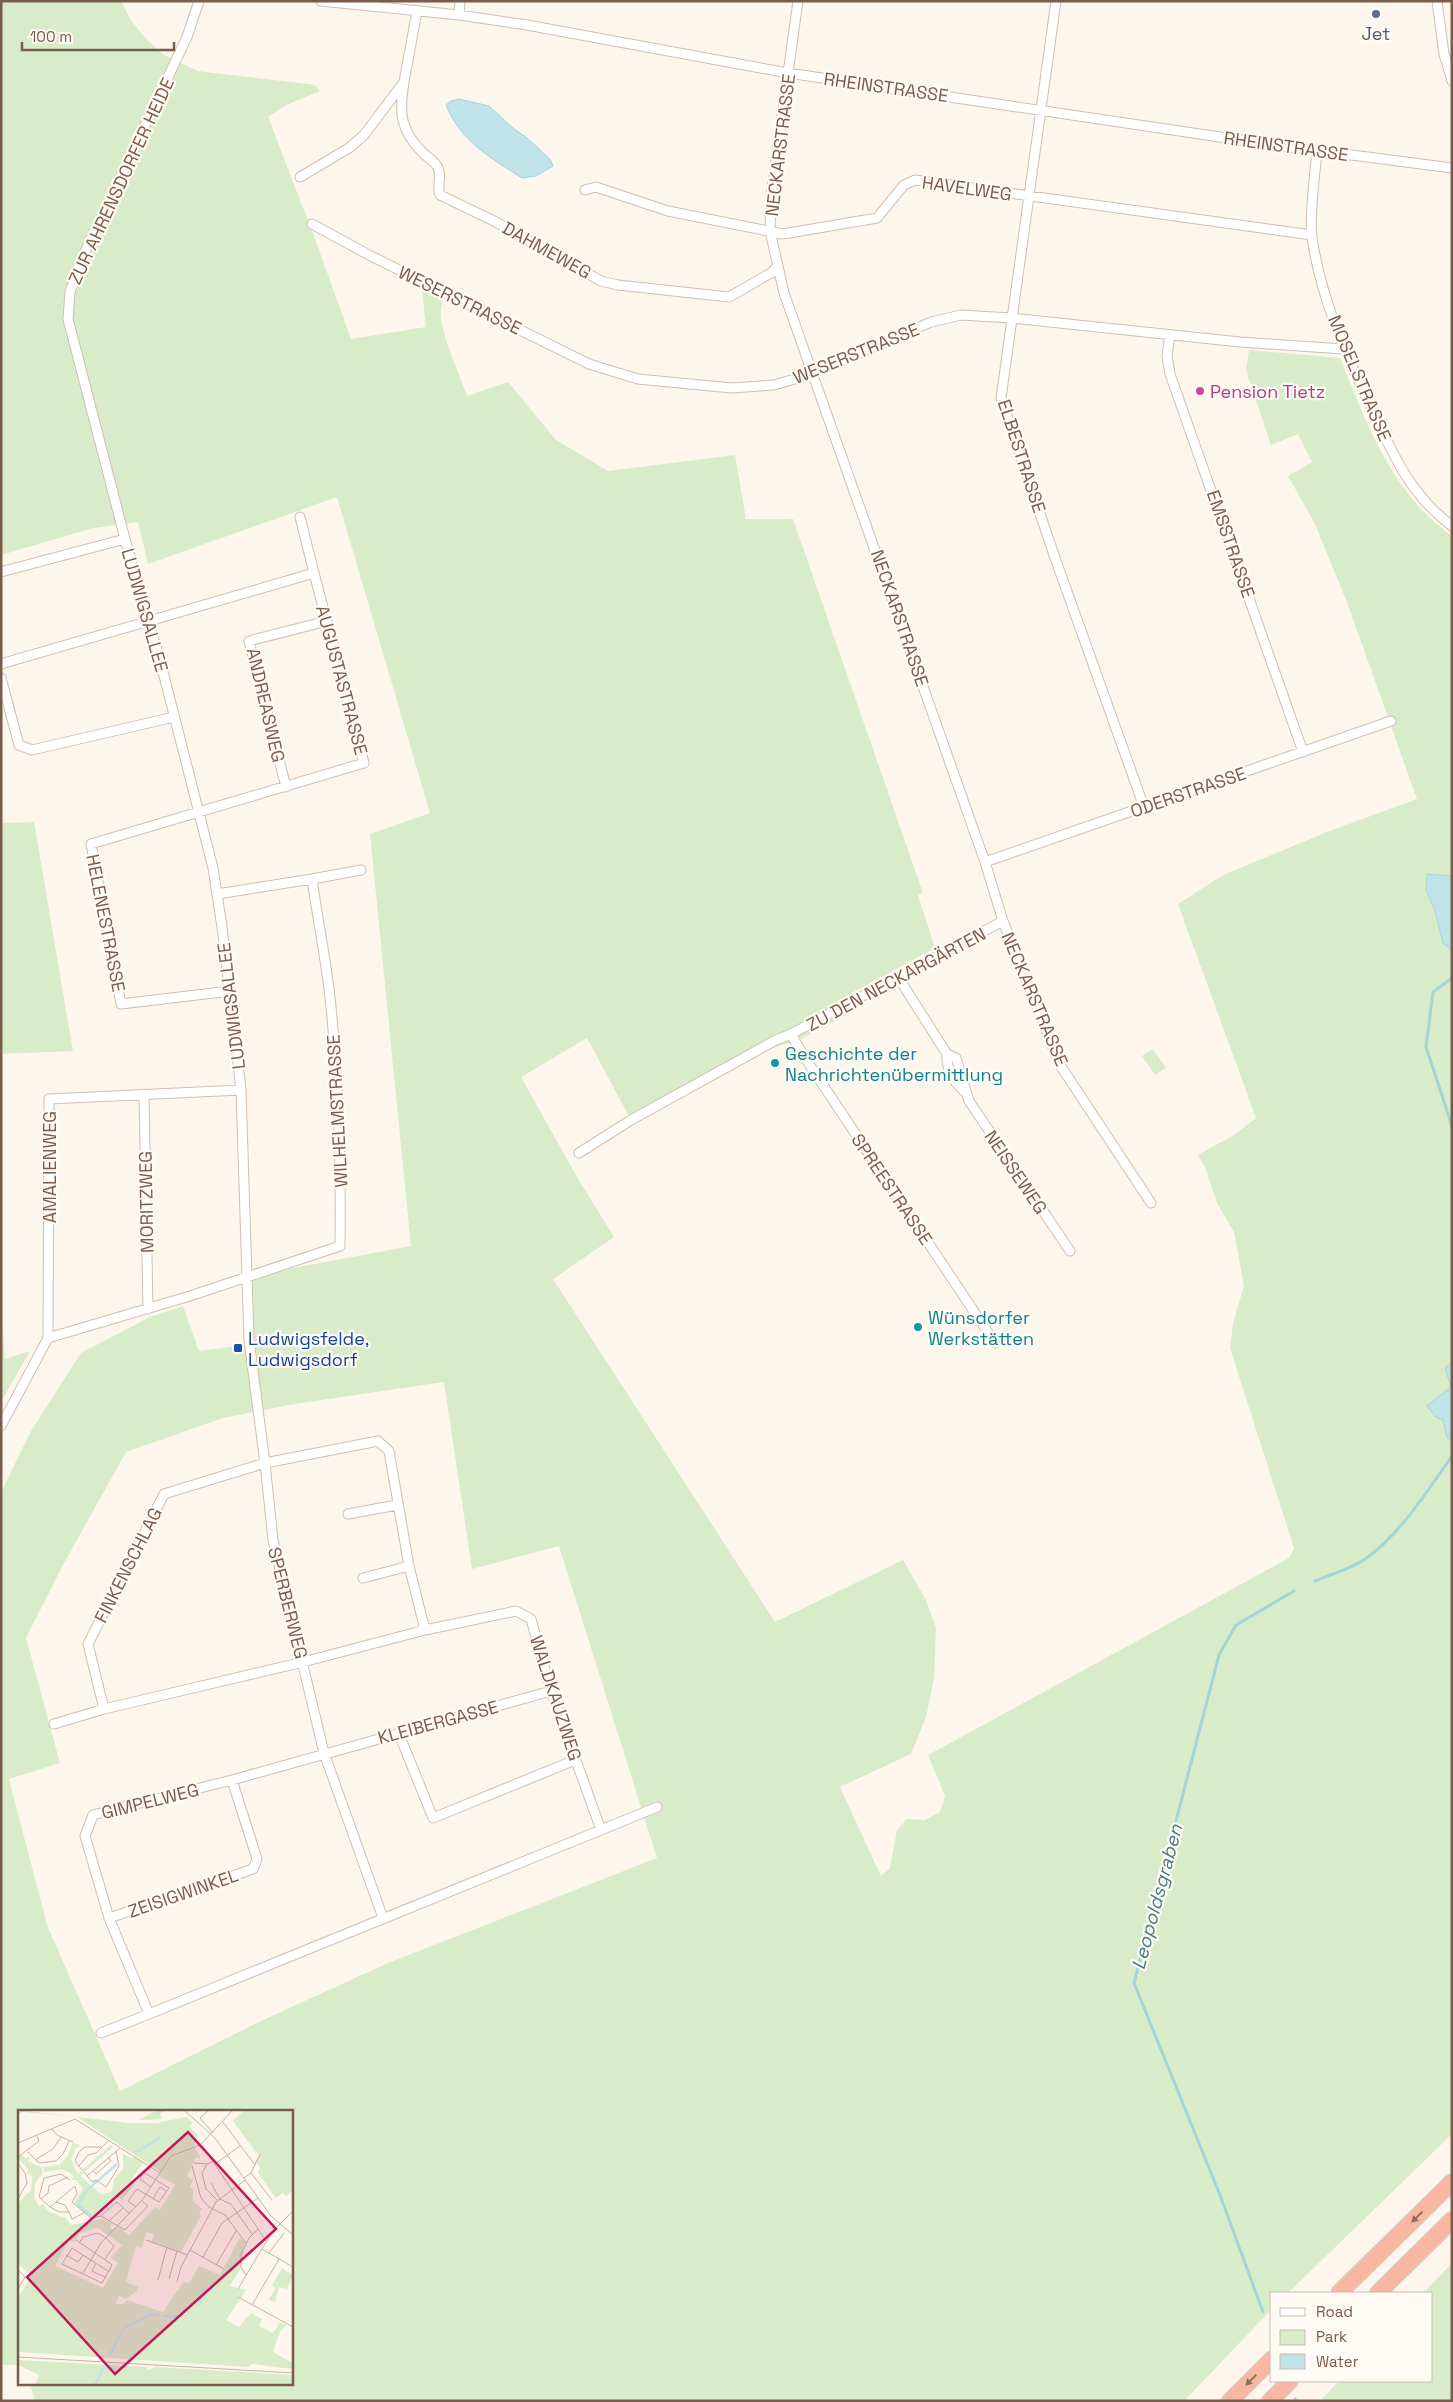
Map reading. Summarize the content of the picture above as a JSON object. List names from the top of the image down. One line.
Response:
{"streets":{"street":["RHEINSTRASSE","NECKARSTRASSE","ZUR AHRENSDORFER HEIDE","HAVELWEG","DAHMEWEG","WESERSTRASSE","MOSELSTRASSE","ELBESTRASSE","EMSSTRASSE","LUDWIGSALLEE","AUGUSTASTRASSE","ANDREASWEG","ODERSTRASSE","HELENESTRASSE","ZU DEN NECKARGÄRTEN","WILHELMSTRASSE","AMALIENWEG","NEISSEWEG","SPREESTRASSE","MORITZWEG","FINKENSCHLAG","SPERBERWEG","WALDKAUZWEG","KLEIBERGASSE","GIMPELWEG","ZEISIGWINKEL"]},"crossings":[["RHEINSTRASSE","NECKARSTRASSE"],["RHEINSTRASSE","MOSELSTRASSE"],["RHEINSTRASSE","ELBESTRASSE"],["NECKARSTRASSE","HAVELWEG"],["NECKARSTRASSE","DAHMEWEG"],["NECKARSTRASSE","WESERSTRASSE"],["NECKARSTRASSE","ODERSTRASSE"],["NECKARSTRASSE","ZU DEN NECKARGÄRTEN"],["ZUR AHRENSDORFER HEIDE","LUDWIGSALLEE"],["HAVELWEG","MOSELSTRASSE"],["HAVELWEG","ELBESTRASSE"],["WESERSTRASSE","MOSELSTRASSE"],["WESERSTRASSE","ELBESTRASSE"],["WESERSTRASSE","EMSSTRASSE"],["ELBESTRASSE","ODERSTRASSE"],["EMSSTRASSE","ODERSTRASSE"],["LUDWIGSALLEE","AUGUSTASTRASSE"],["LUDWIGSALLEE","HELENESTRASSE"],["LUDWIGSALLEE","WILHELMSTRASSE"],["LUDWIGSALLEE","AMALIENWEG"],["LUDWIGSALLEE","SPERBERWEG"],["AUGUSTASTRASSE","ANDREASWEG"],["AUGUSTASTRASSE","HELENESTRASSE"],["ZU DEN NECKARGÄRTEN","NEISSEWEG"],["ZU DEN NECKARGÄRTEN","SPREESTRASSE"],["WILHELMSTRASSE","SPERBERWEG"],["AMALIENWEG","MORITZWEG"],["FINKENSCHLAG","SPERBERWEG"],["SPERBERWEG","WALDKAUZWEG"],["SPERBERWEG","KLEIBERGASSE"],["SPERBERWEG","GIMPELWEG"],["WALDKAUZWEG","KLEIBERGASSE"],["KLEIBERGASSE","GIMPELWEG"],["GIMPELWEG","ZEISIGWINKEL"]],"water":["Leopoldsgraben"],"places":{"other":["Jet","Pension Tietz","Geschichte der Nachrichtenübermittlung","Wünsdorfer Werkstätten"],"transit":["Ludwigsfelde, Ludwigsdorf"]},"legend":["Road","Park","Water"],"scale_bar":"100 m"}
